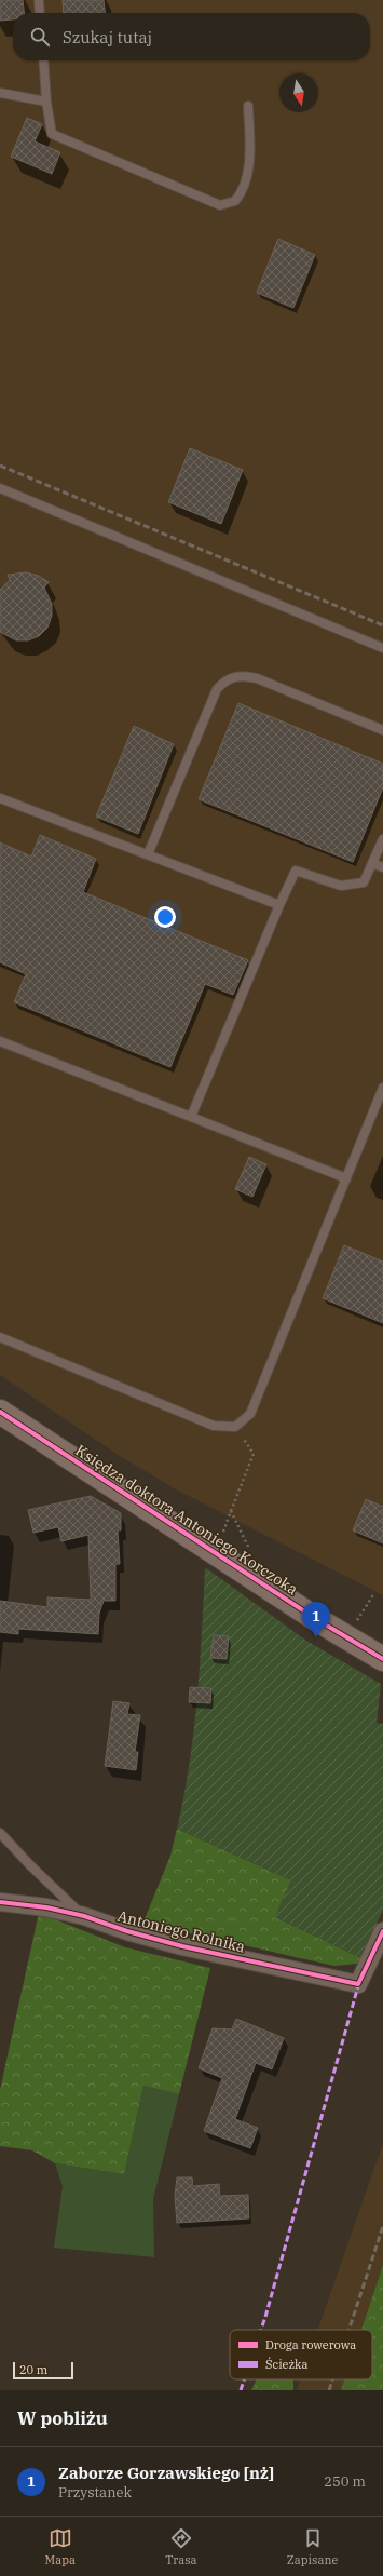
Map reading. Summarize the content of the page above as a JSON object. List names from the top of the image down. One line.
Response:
{"streets":{"street":["Księdza doktora Antoniego Korczoka","Antoniego Rolnika"]},"legend":["Droga rowerowa","Ścieżka"],"scale_bar":"20 m","north":"bottom","page":{"search":"Szukaj tutaj","pins":"1","scale":"20 m","heading":"W pobliżu","list":[{"mark":"1","name":"Zaborze Gorzawskiego [nż]","note":"Przystanek","value":"250 m"}],"nav":["Mapa","Trasa","Zapisane"]}}
